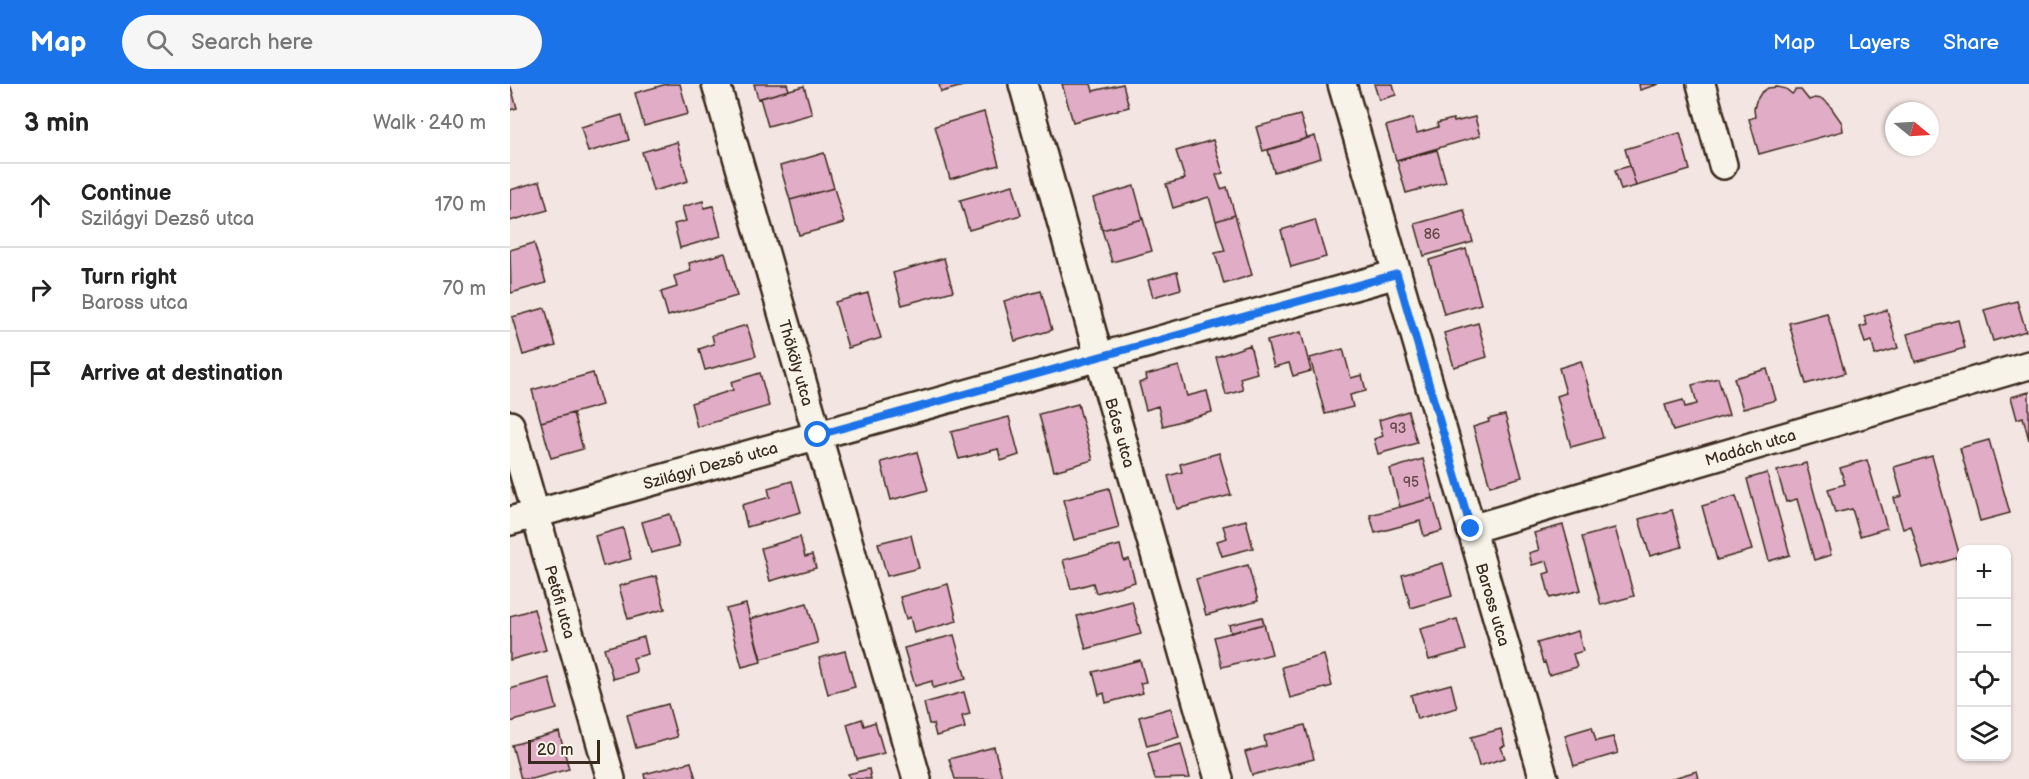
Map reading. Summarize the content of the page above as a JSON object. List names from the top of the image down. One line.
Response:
{"streets":{"street":["Thököly utca","Bács utca","Madách utca","Szilágyi Dezső utca","Petőfi utca","Baross utca"]},"crossings":[["Thököly utca","Szilágyi Dezső utca"],["Bács utca","Szilágyi Dezső utca"],["Madách utca","Baross utca"],["Szilágyi Dezső utca","Petőfi utca"],["Szilágyi Dezső utca","Baross utca"]],"house_numbers":["86","93","95"],"scale_bar":"20 m","north":"right","page":{"header":"Map","search":"Search here","nav":["Map","Layers","Share"],"heading":["3 min","Walk · 240 m"],"list":[["Continue","Szilágyi Dezső utca","170 m"],["Turn right","Baross utca","70 m"],"Arrive at destination"],"map_buttons":["+","−"],"scale":"20 m"}}
